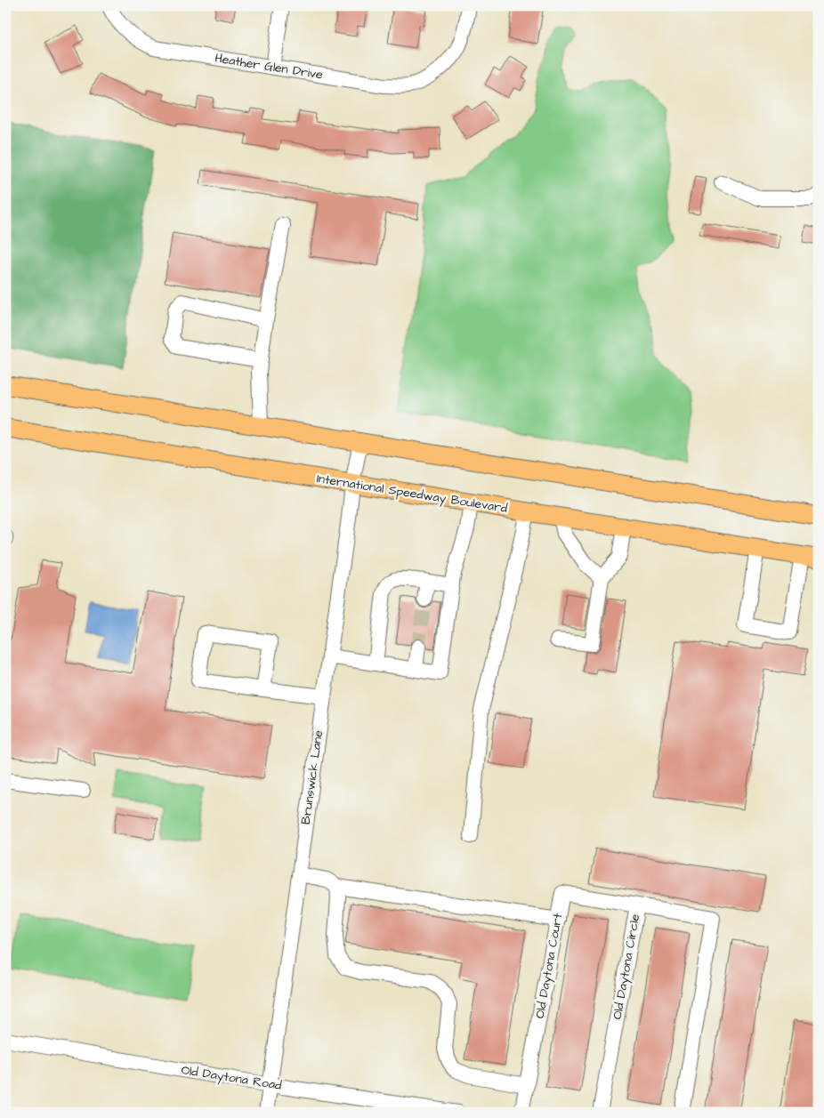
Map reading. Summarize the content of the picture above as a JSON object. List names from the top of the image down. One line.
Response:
{"streets":{"main road":["International Speedway Boulevard"],"street":["Heather Glen Drive","Brunswick Lane","Old Daytona Court","Old Daytona Circle","Old Daytona Road"]},"crossings":[["International Speedway Boulevard","Brunswick Lane"],["Brunswick Lane","Old Daytona Road"],["Old Daytona Court","Old Daytona Circle"]]}
